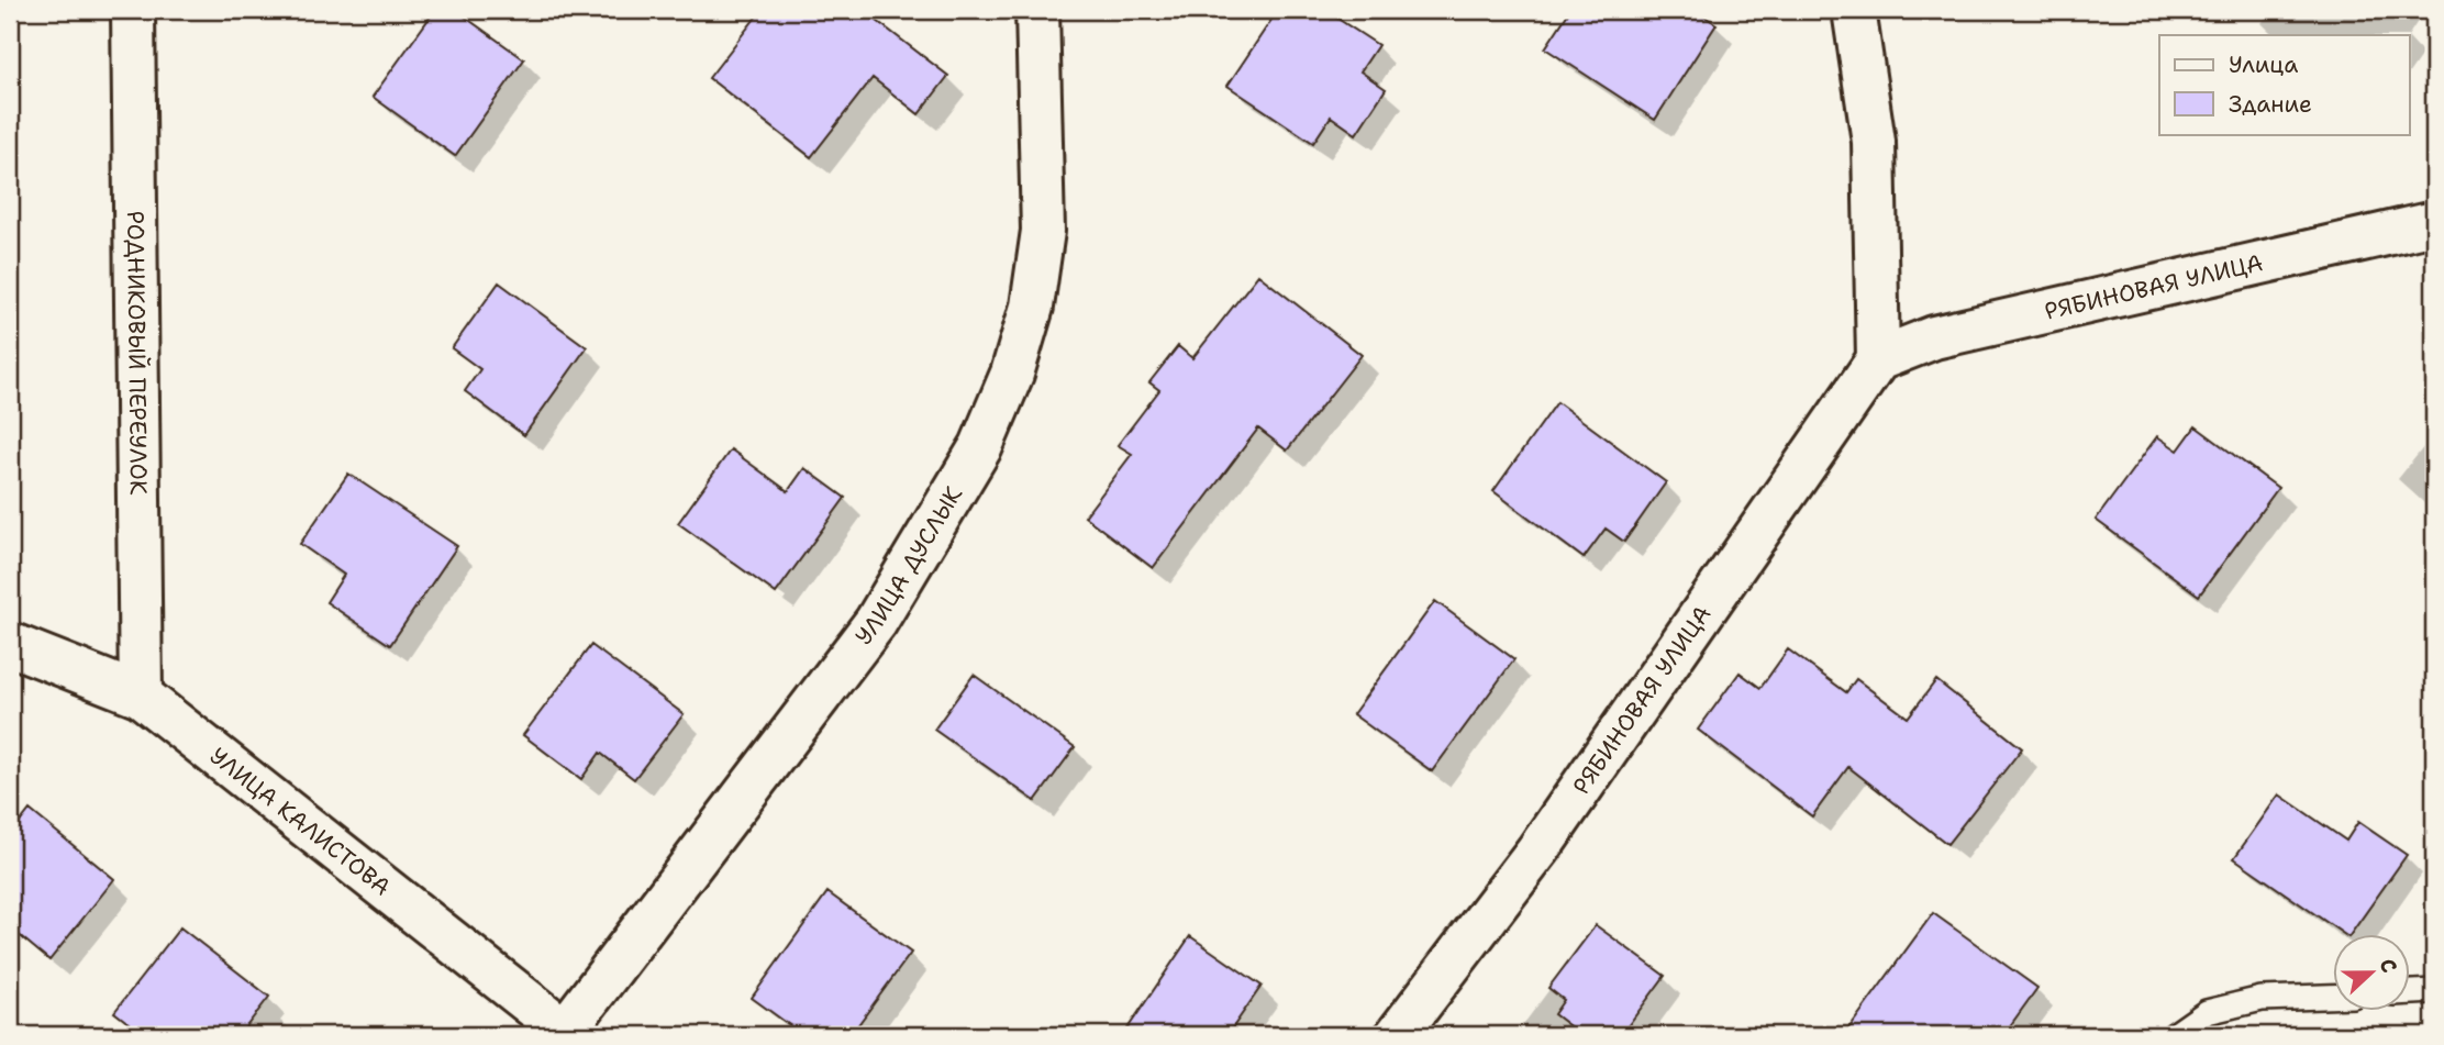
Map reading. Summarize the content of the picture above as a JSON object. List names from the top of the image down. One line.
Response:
{"streets":{"street":["РЯБИНОВАЯ УЛИЦА","РОДНИКОВЫЙ ПЕРЕУЛОК","УЛИЦА ДУСЛЫК","УЛИЦА КАЛИСТОВА"]},"crossings":[["РОДНИКОВЫЙ ПЕРЕУЛОК","УЛИЦА КАЛИСТОВА"],["УЛИЦА ДУСЛЫК","УЛИЦА КАЛИСТОВА"]],"legend":["Улица","Здание"],"north":"right"}
